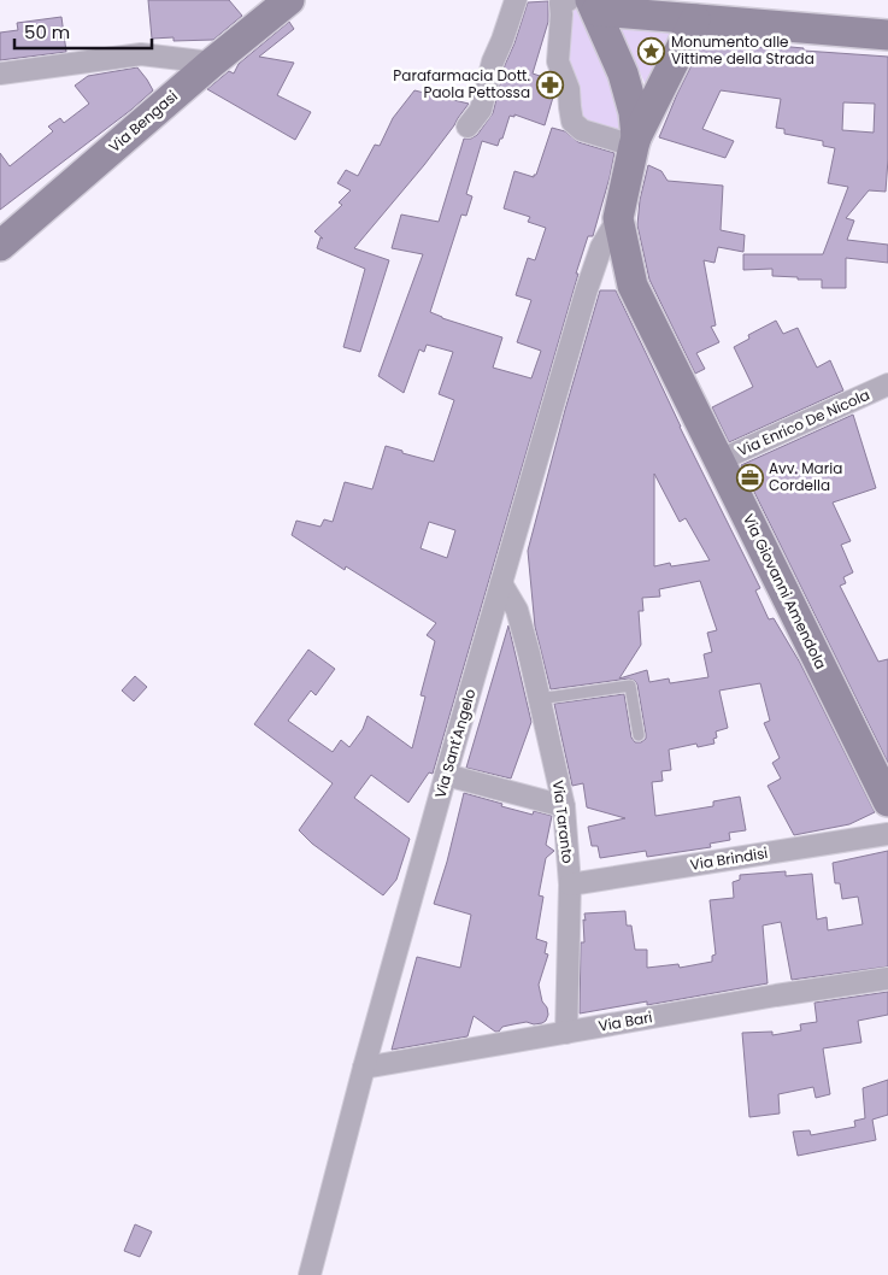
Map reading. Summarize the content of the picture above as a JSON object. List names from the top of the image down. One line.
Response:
{"streets":{"street":["Via Bengasi","Via Enrico De Nicola","Via Giovanni Amendola","Via Sant'Angelo","Via Taranto","Via Brindisi","Via Bari"]},"crossings":[["Via Enrico De Nicola","Via Giovanni Amendola"],["Via Giovanni Amendola","Via Sant'Angelo"],["Via Sant'Angelo","Via Taranto"],["Via Sant'Angelo","Via Bari"],["Via Taranto","Via Brindisi"],["Via Taranto","Via Bari"]],"places":{"place":["Monumento alle Vittime della Strada"],"pharmacy":["Parafarmacia Dott. Paola Pettossa"],"office":["Avv. Maria Cordella"]},"scale_bar":"50 m"}
